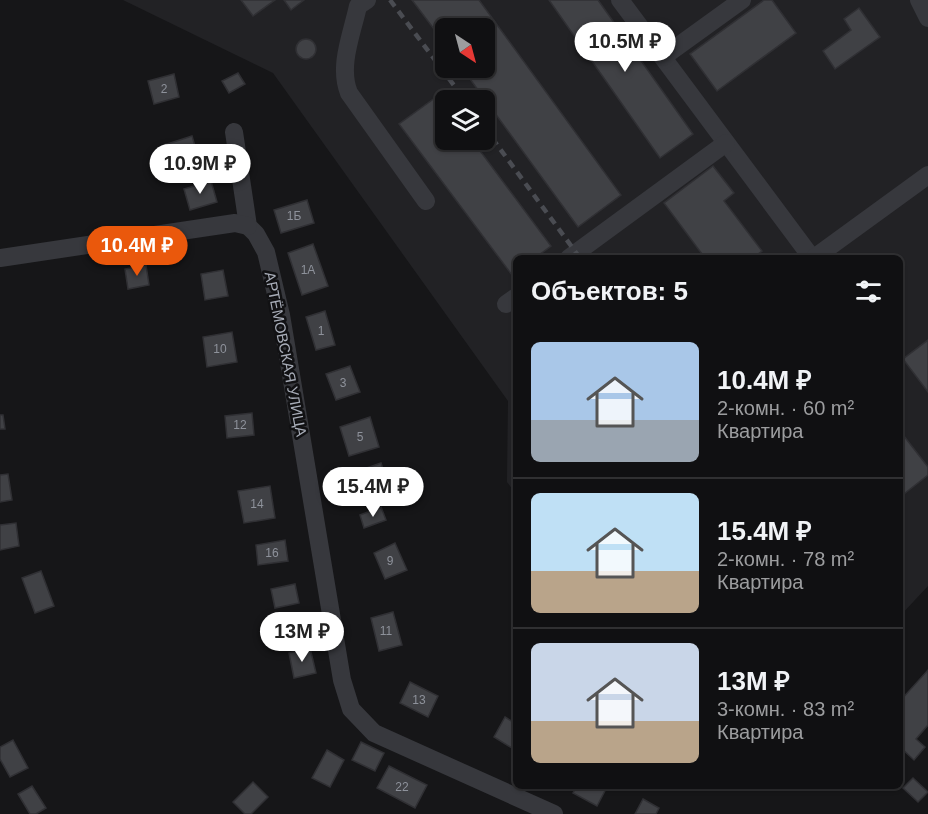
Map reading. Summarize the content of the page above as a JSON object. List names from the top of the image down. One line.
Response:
{"streets":{"street":["АРТЁМОВСКАЯ УЛИЦА"]},"house_numbers":["2","1Б","1А","1","10","3","12","5","14","16","9","11","13","22"],"north":"bottom right","page":{"price":["10.5M ₽","10.9M ₽","10.4M ₽","15.4M ₽","13M ₽"],"heading":"Объектов: 5","list":[{"name":"10.4M ₽","note":"2-комн. · 60 m² · Квартира"},{"name":"15.4M ₽","note":"2-комн. · 78 m² · Квартира"},{"name":"13M ₽","note":"3-комн. · 83 m² · Квартира"}]}}
